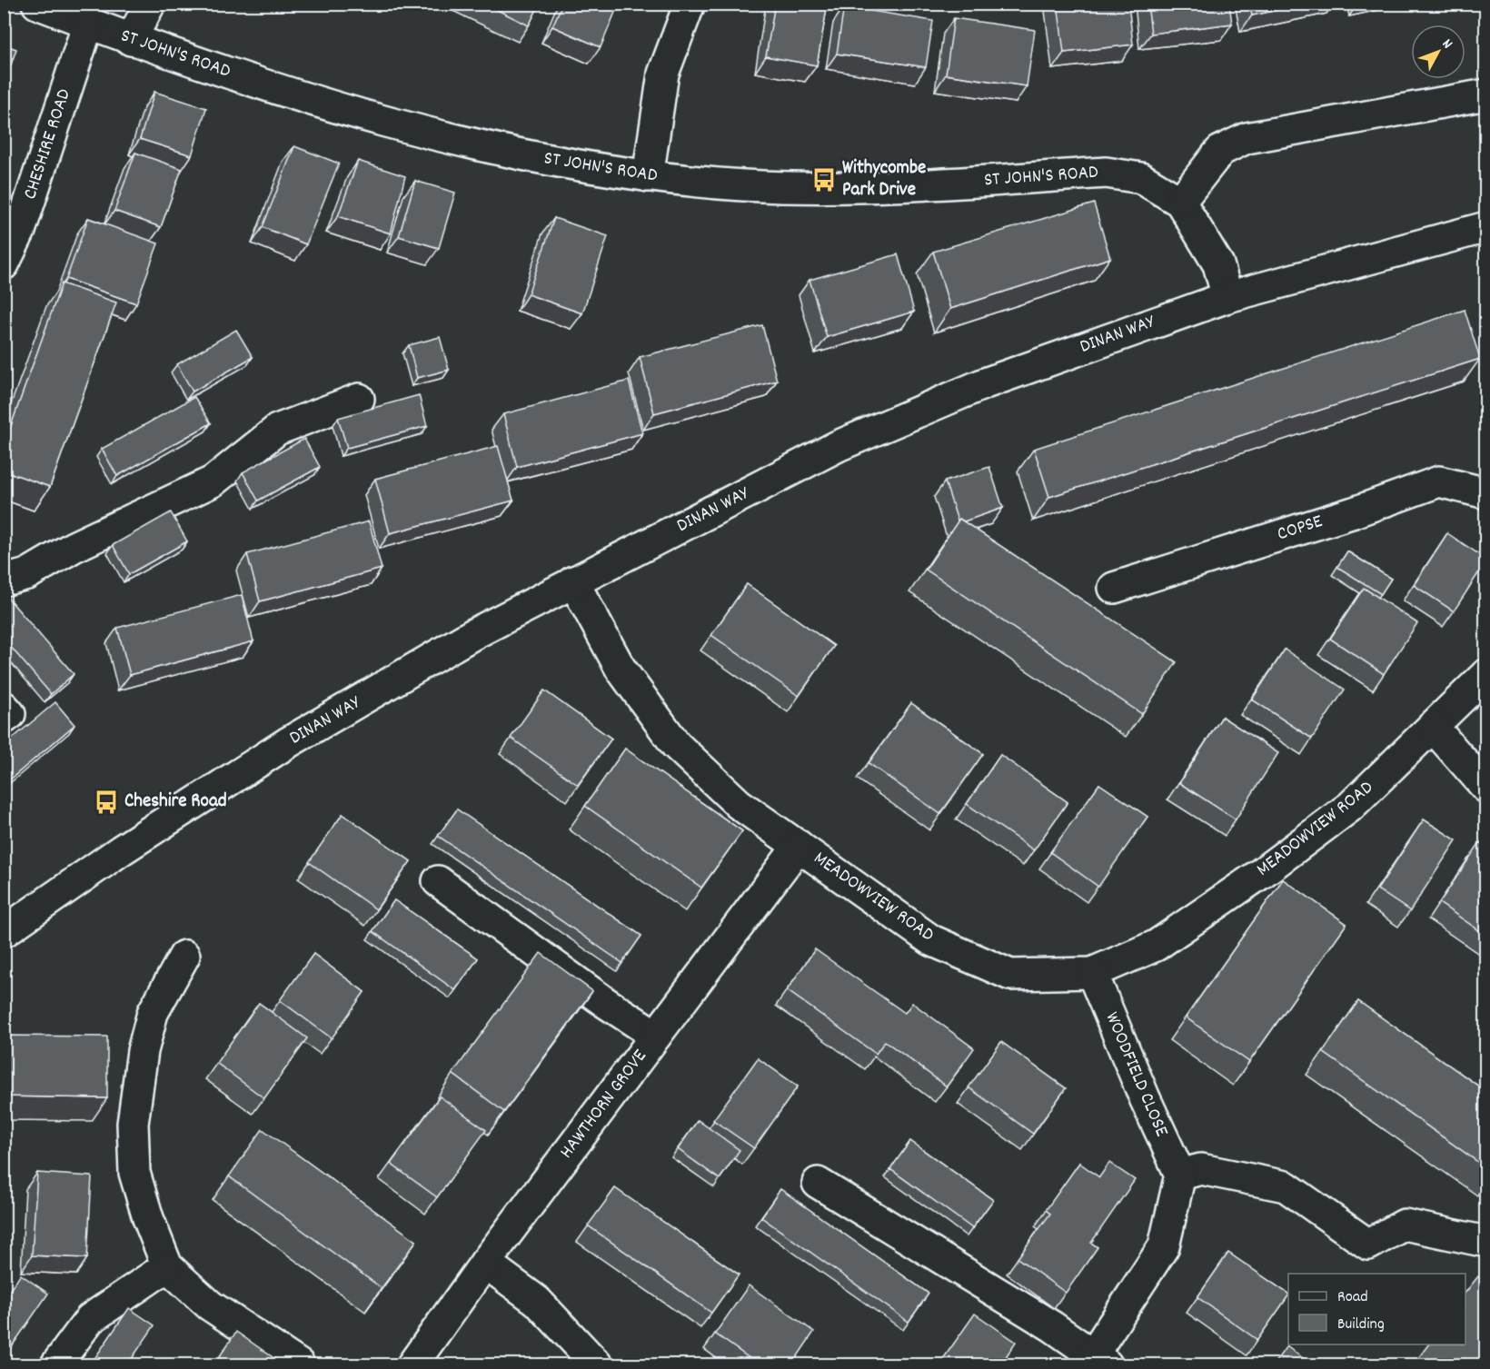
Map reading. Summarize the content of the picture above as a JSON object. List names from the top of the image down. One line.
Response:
{"streets":{"street":["ST JOHN'S ROAD","CHESHIRE ROAD","DINAN WAY","COPSE","MEADOWVIEW ROAD","WOODFIELD CLOSE","HAWTHORN GROVE"]},"crossings":[["ST JOHN'S ROAD","CHESHIRE ROAD"],["ST JOHN'S ROAD","DINAN WAY"],["DINAN WAY","MEADOWVIEW ROAD"],["MEADOWVIEW ROAD","WOODFIELD CLOSE"],["MEADOWVIEW ROAD","HAWTHORN GROVE"]],"places":{"bus stop":["Withycombe Park Drive","Cheshire Road"]},"legend":["Road","Building"],"north":"top right"}
